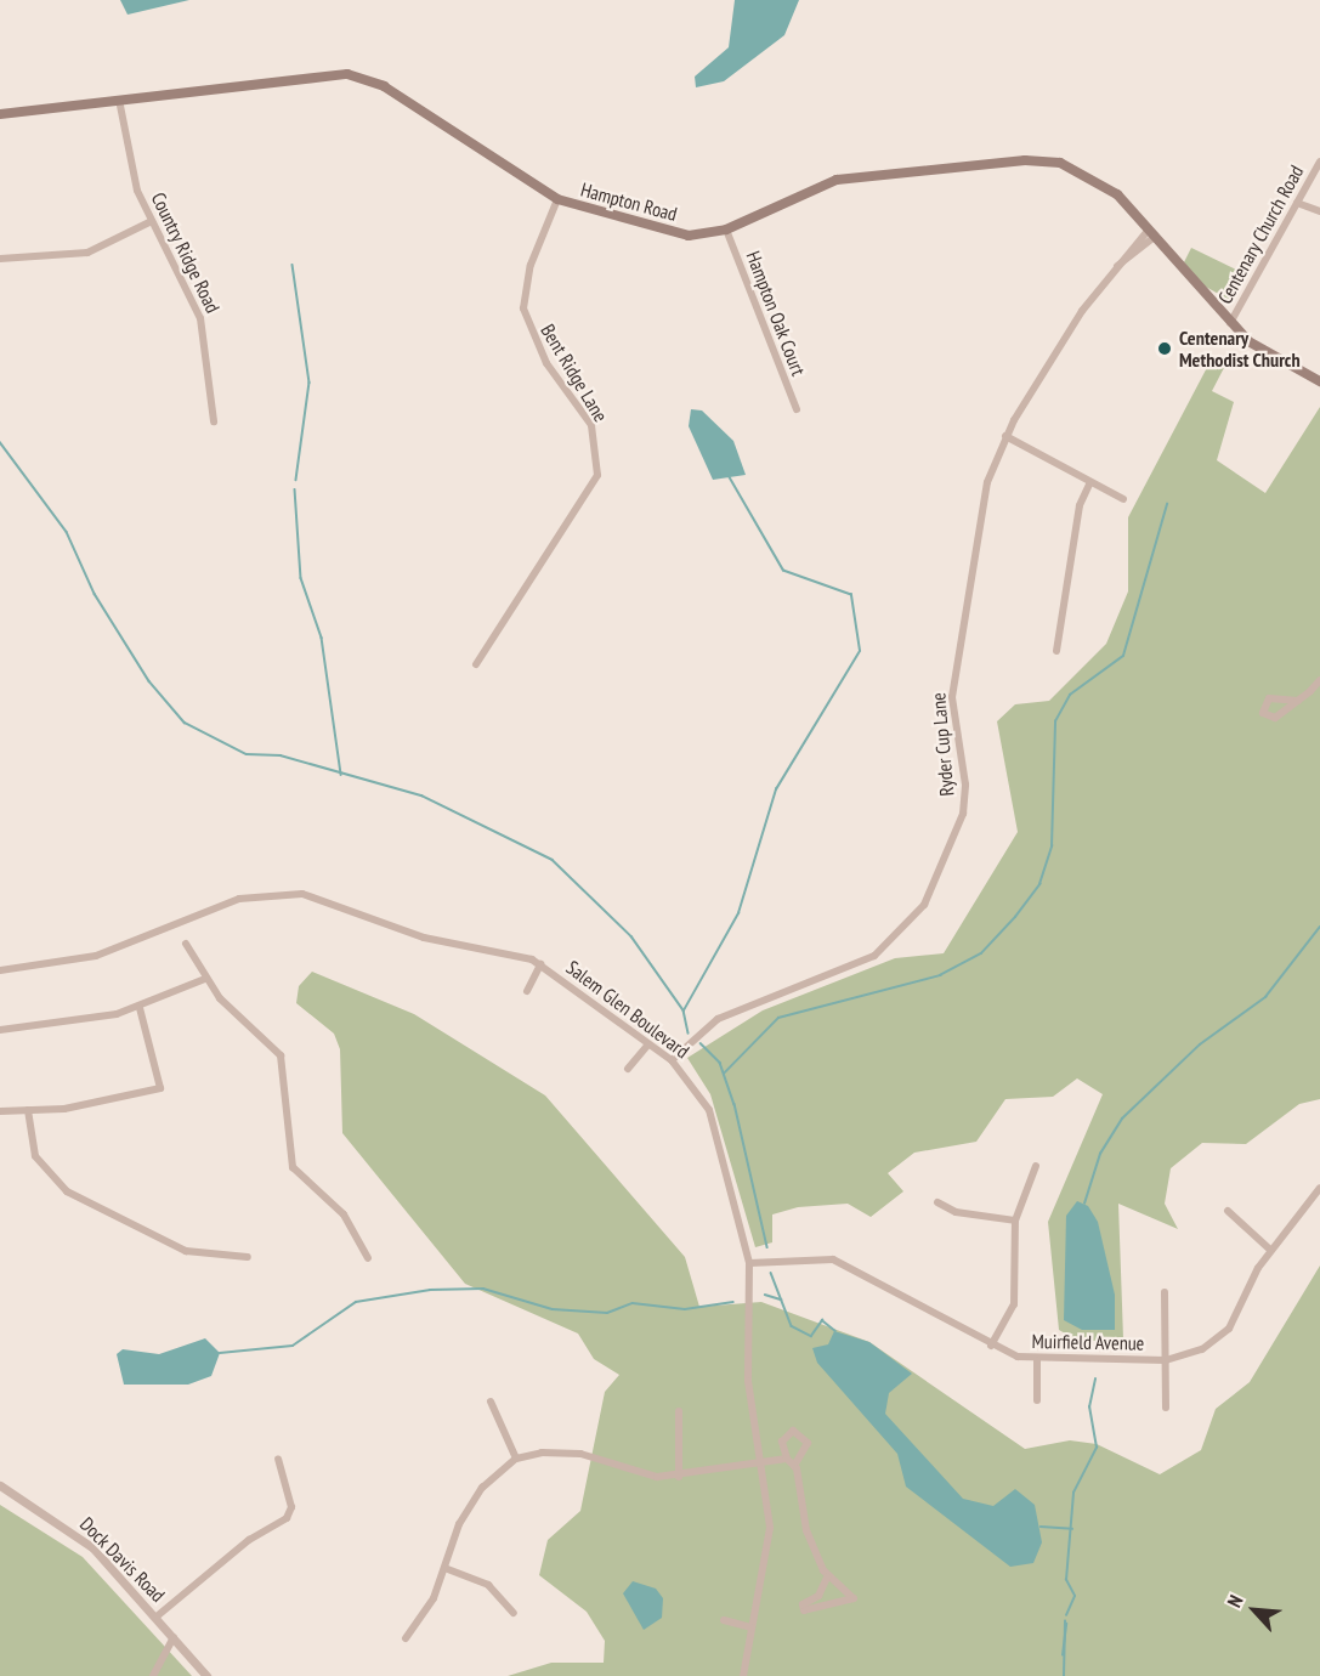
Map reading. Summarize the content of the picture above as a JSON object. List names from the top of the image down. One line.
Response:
{"streets":{"main road":["Hampton Road"],"street":["Centenary Church Road","Country Ridge Road","Hampton Oak Court","Bent Ridge Lane","Ryder Cup Lane","Salem Glen Boulevard","Muirfield Avenue","Dock Davis Road"]},"crossings":[["Hampton Road","Centenary Church Road"],["Hampton Road","Country Ridge Road"],["Hampton Road","Hampton Oak Court"],["Hampton Road","Bent Ridge Lane"],["Hampton Road","Ryder Cup Lane"],["Ryder Cup Lane","Salem Glen Boulevard"],["Salem Glen Boulevard","Muirfield Avenue"]],"places":["Centenary Methodist Church"],"north":"top left"}
